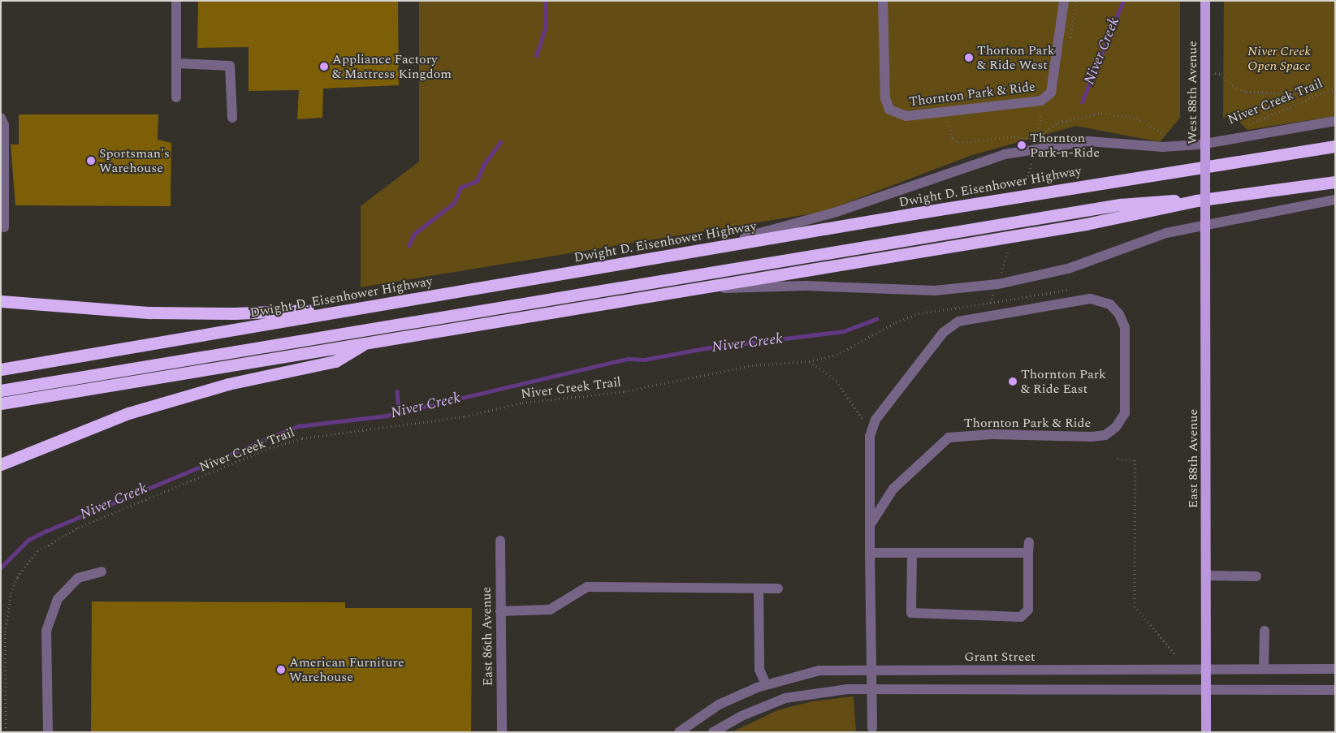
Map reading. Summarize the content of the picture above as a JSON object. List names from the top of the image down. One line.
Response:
{"streets":{"highway":["Dwight D. Eisenhower Highway"],"main road":["West 88th Avenue","East 88th Avenue"],"street":["Thornton Park & Ride","East 86th Avenue","Grant Street"],"path":["Niver Creek Trail"]},"crossings":[["West 88th Avenue","East 88th Avenue"],["East 88th Avenue","Grant Street"]],"water":["Niver Creek"],"parks":["Niver Creek Open Space"],"places":["Thorton Park & Ride West","Appliance Factory & Mattress Kingdom","Thornton Park-n-Ride","Sportsman's Warehouse","Thornton Park & Ride East","American Furniture Warehouse"]}
